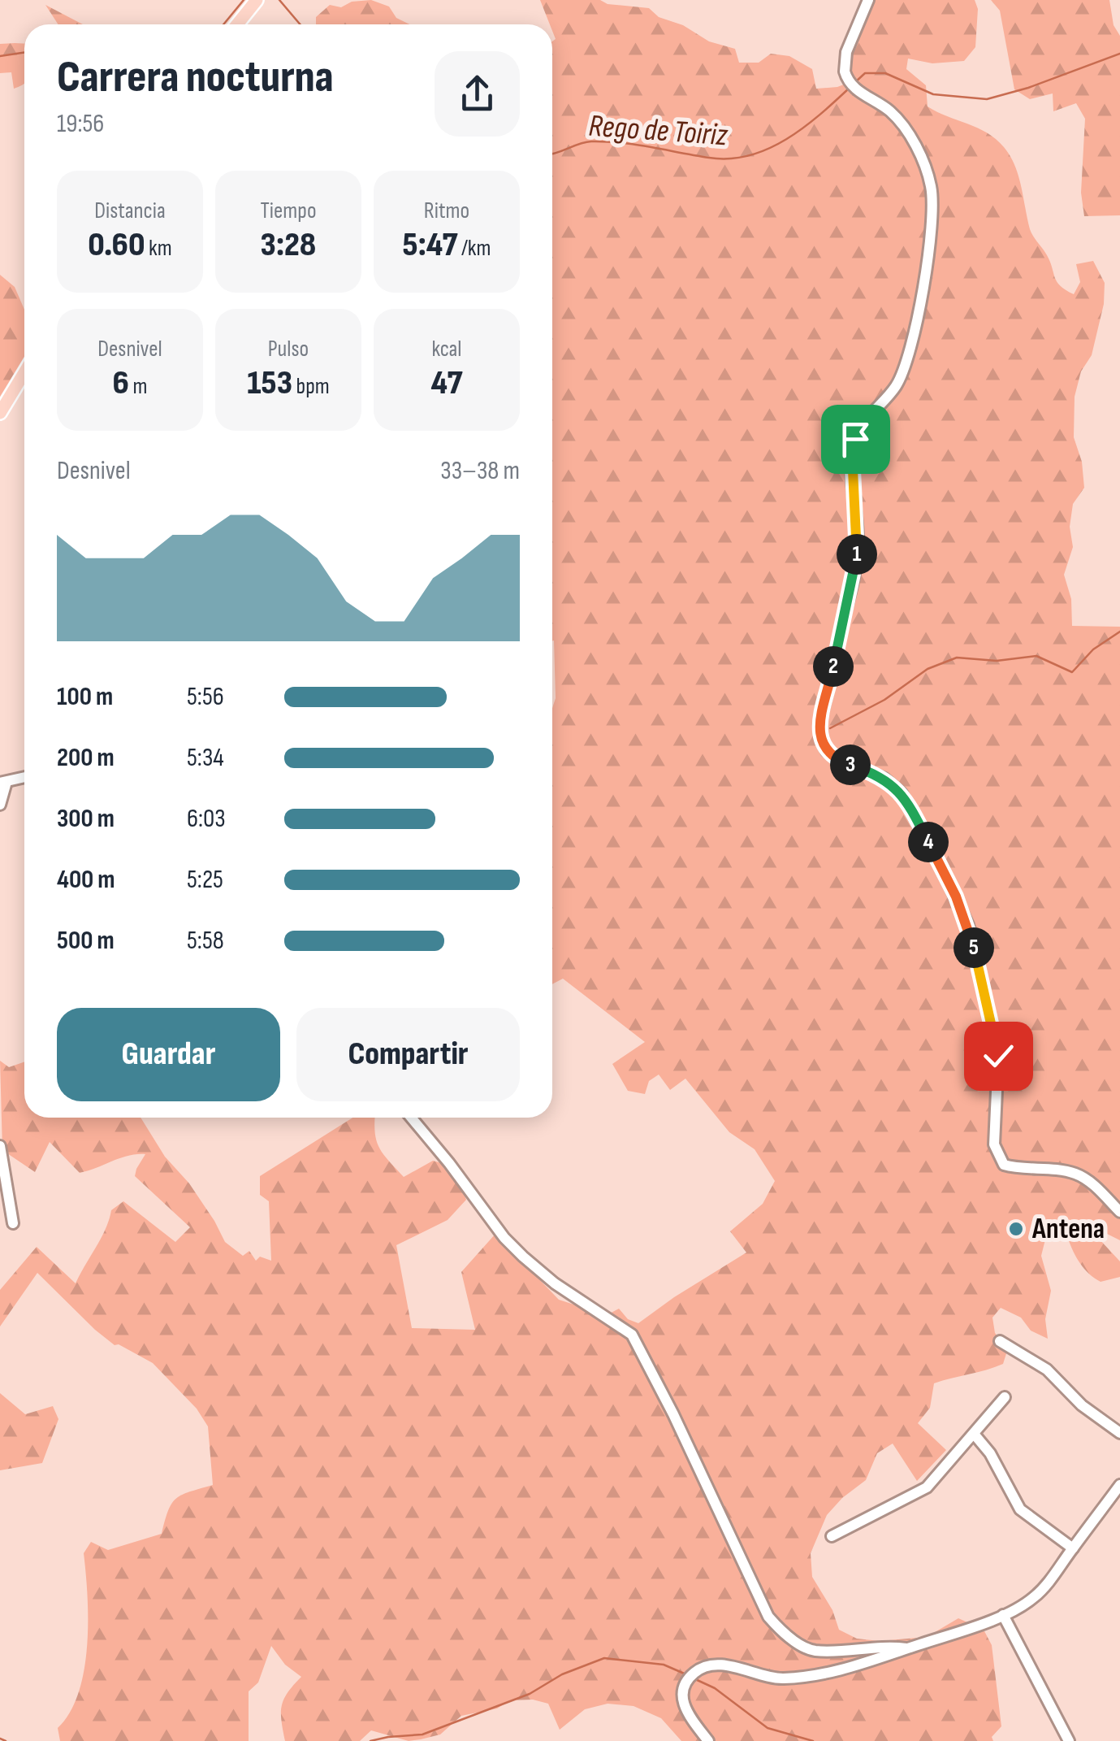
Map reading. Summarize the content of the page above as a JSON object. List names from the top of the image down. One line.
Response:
{"water":["Rego de Toiriz"],"places":["Antena"],"page":{"heading":["Carrera nocturna","19:56"],"stats":[["Distancia","0.60 km"],["Tiempo","3:28"],["Ritmo","5:47 /km"],["Desnivel","6 m"],["Pulso","153 bpm"],["kcal","47"]],"chart":["Desnivel","33–38 m"],"pins":["1","2","3","4","5"],"list":[{"name":"100 m","note":"5:56"},{"name":"200 m","note":"5:34"},{"name":"300 m","note":"6:03"},{"name":"400 m","note":"5:25"},{"name":"500 m","note":"5:58"}],"buttons":["Guardar","Compartir"]}}
